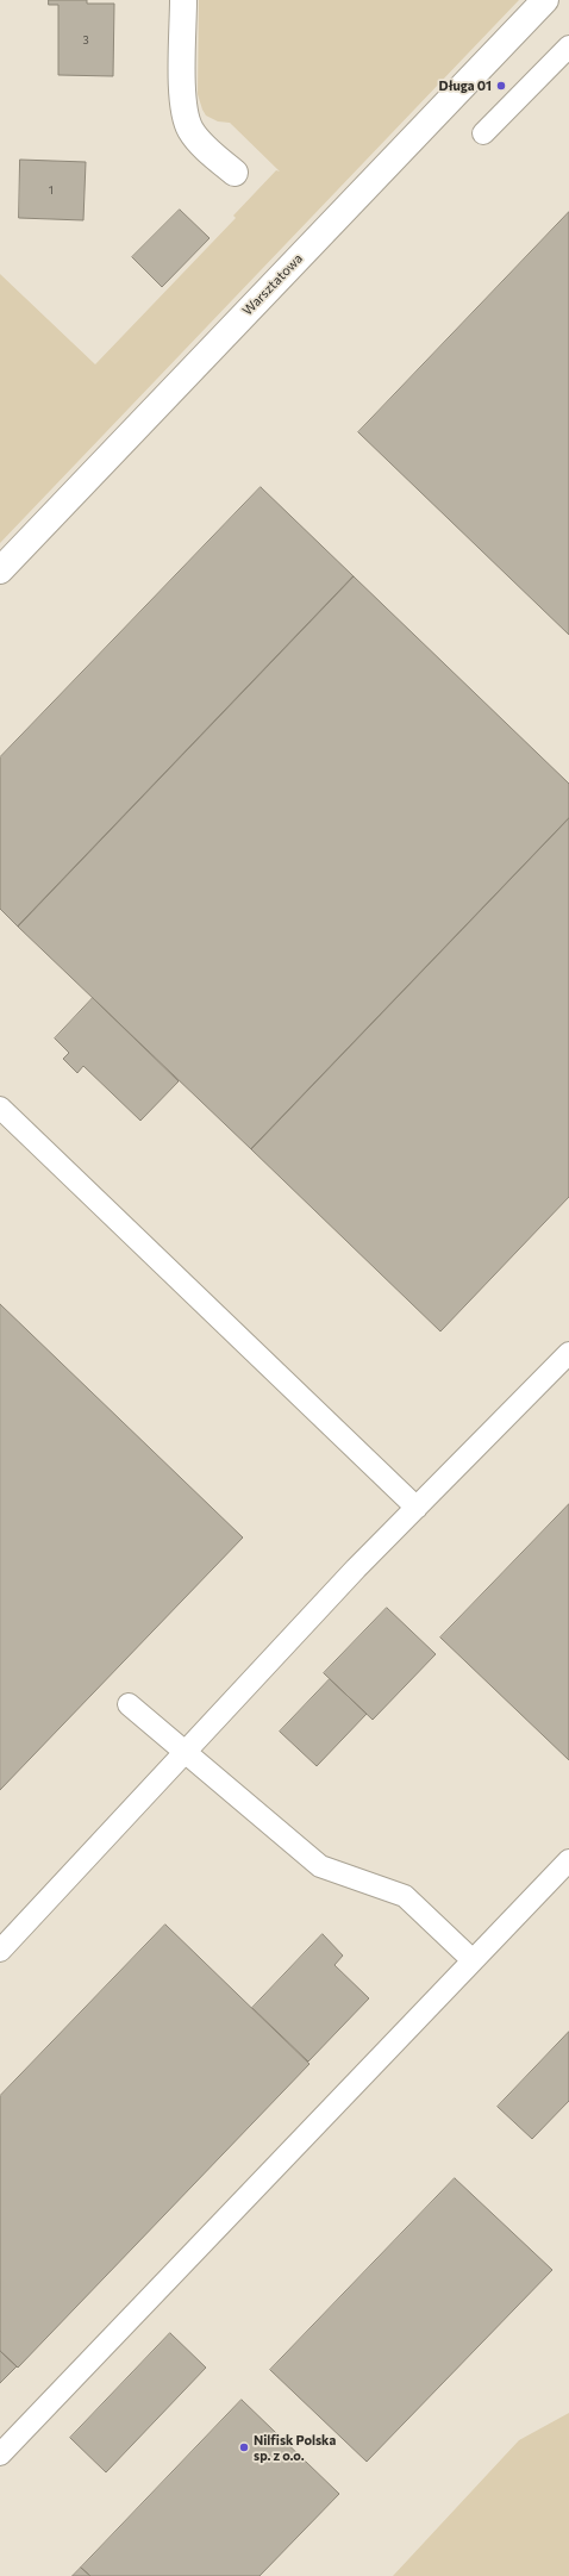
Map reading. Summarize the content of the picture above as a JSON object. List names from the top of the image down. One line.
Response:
{"streets":{"street":["Warsztatowa"]},"places":["Długa 01","Nilfisk Polska sp. z o.o."],"house_numbers":["3","1"]}
